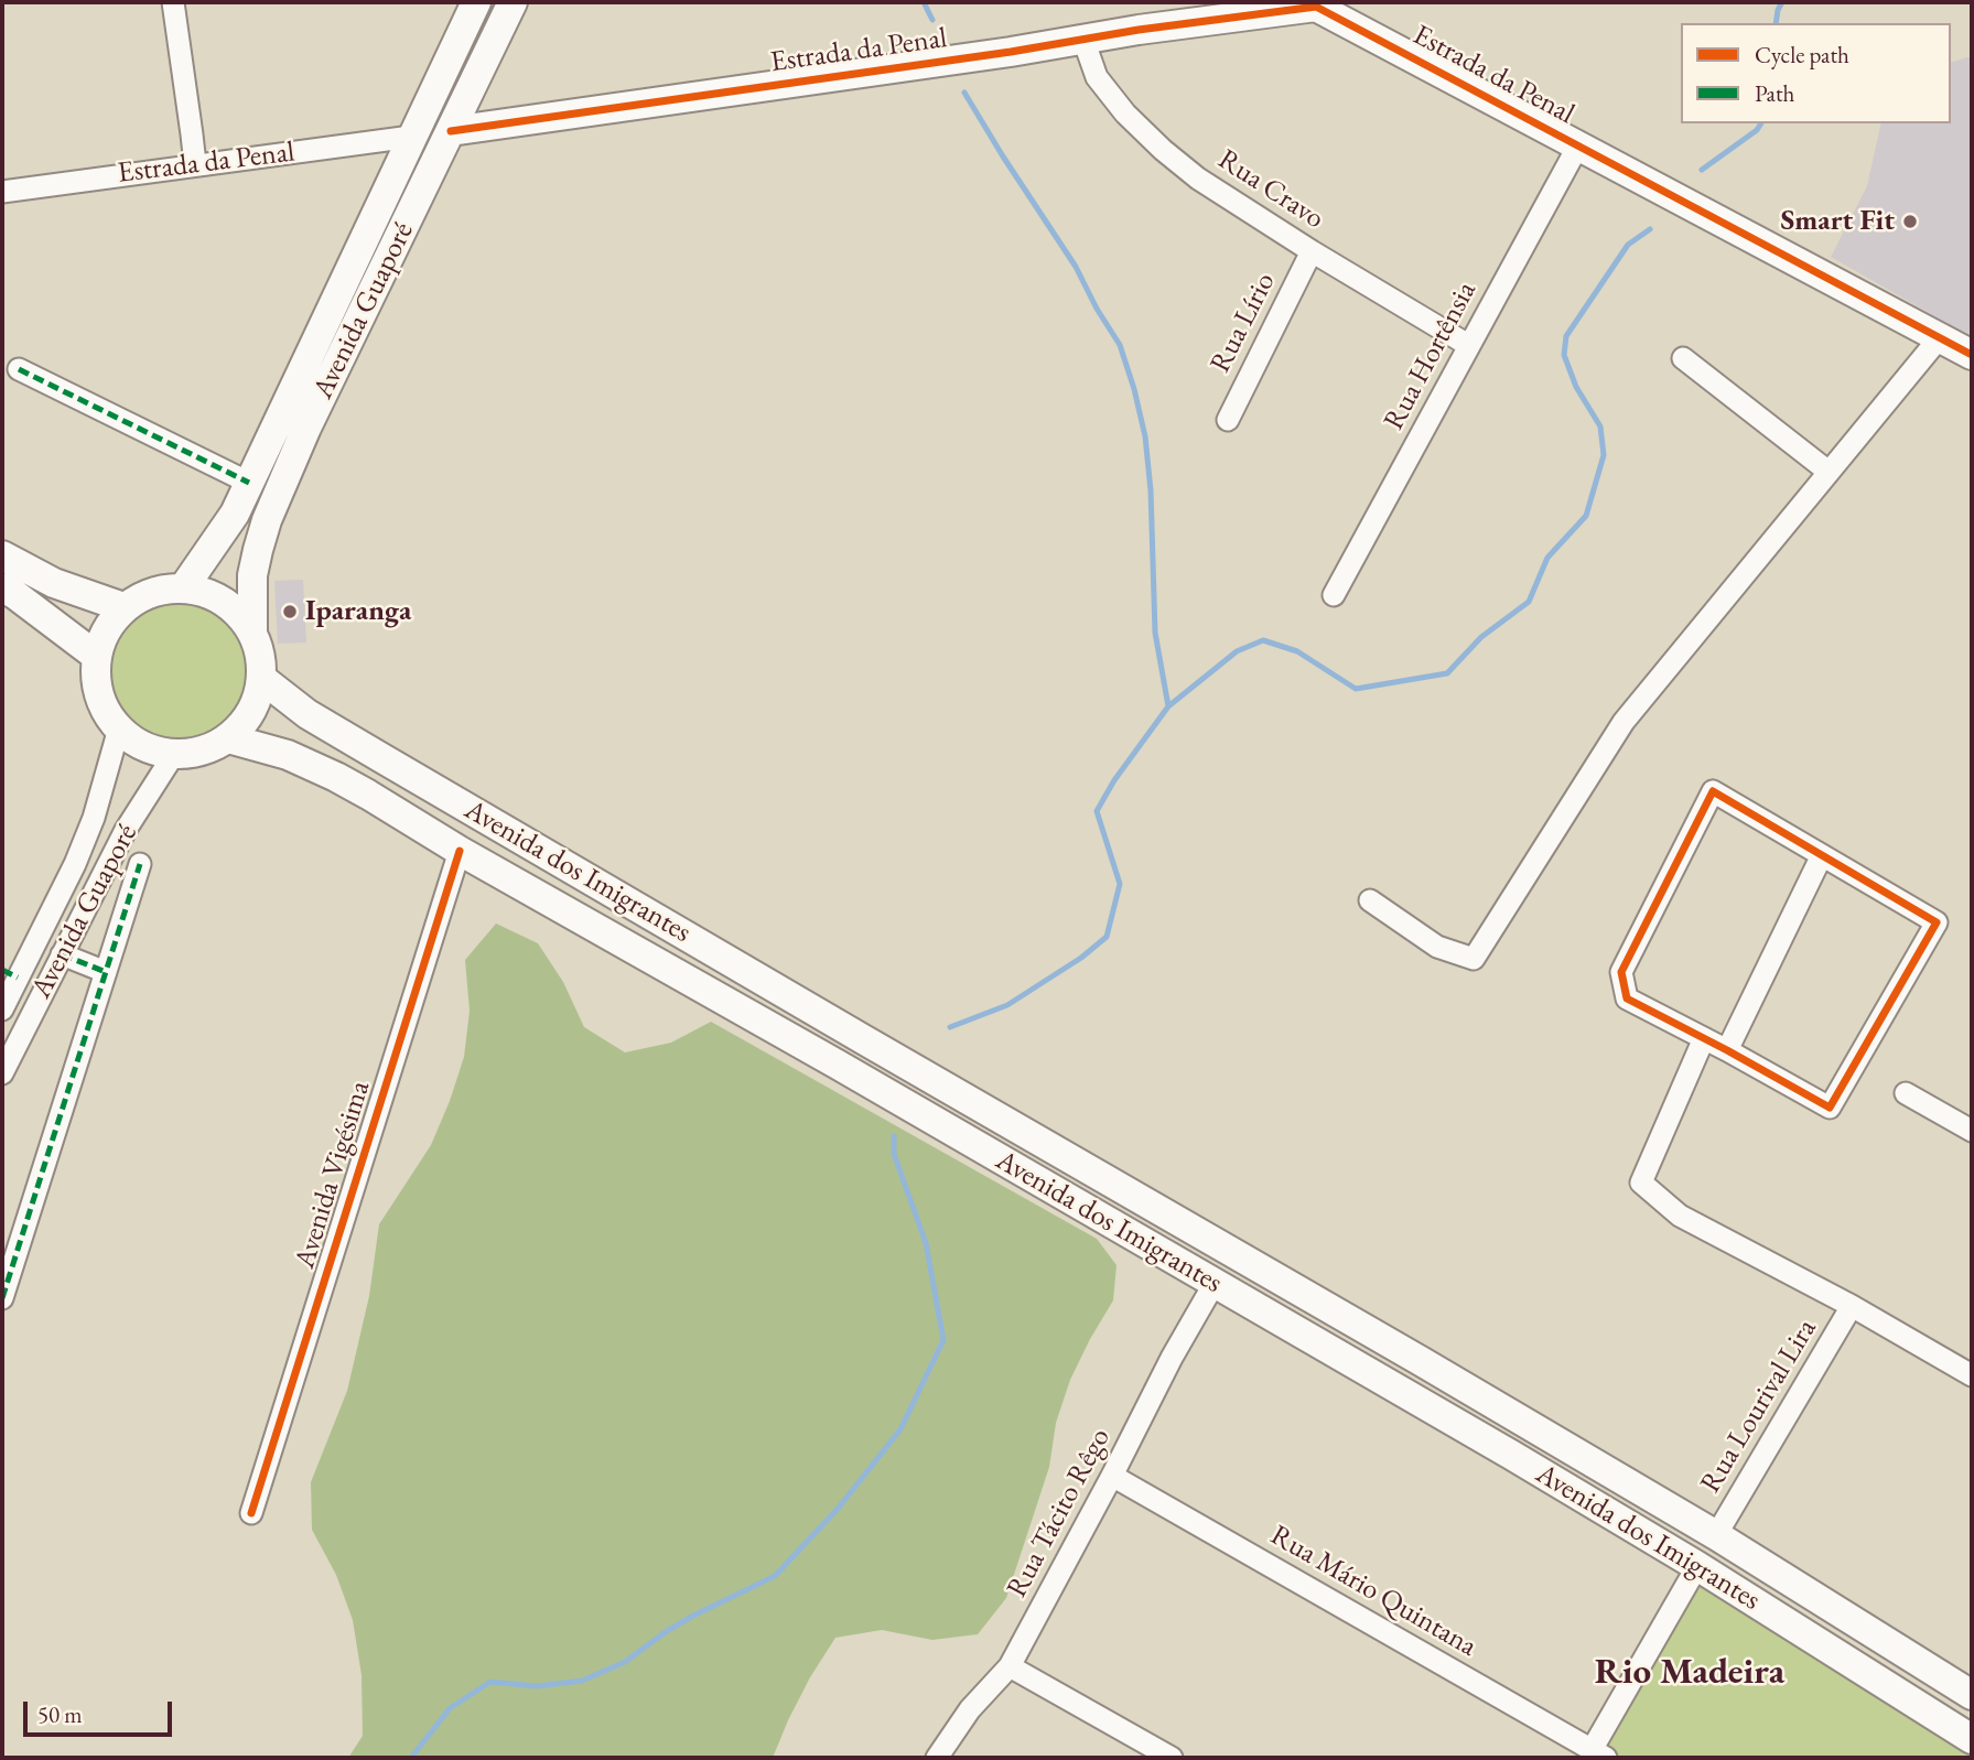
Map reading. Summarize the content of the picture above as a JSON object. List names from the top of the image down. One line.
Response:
{"streets":{"main road":["Estrada da Penal","Avenida Guaporé","Avenida dos Imigrantes"],"street":["Rua Cravo","Rua Lírio","Rua Hortênsia","Avenida Vigésima","Rua Lourival Lira","Rua Tácito Rêgo","Rua Mário Quintana"]},"crossings":[["Estrada da Penal","Rua Cravo"],["Estrada da Penal","Avenida Guaporé"],["Estrada da Penal","Rua Hortênsia"],["Rua Cravo","Rua Lírio"],["Rua Cravo","Rua Hortênsia"],["Avenida Guaporé","Avenida dos Imigrantes"],["Avenida dos Imigrantes","Avenida Vigésima"],["Avenida dos Imigrantes","Rua Lourival Lira"],["Avenida dos Imigrantes","Rua Tácito Rêgo"],["Rua Tácito Rêgo","Rua Mário Quintana"]],"districts":["Rio Madeira"],"places":["Smart Fit","Iparanga"],"legend":["Cycle path","Path"],"scale_bar":"50 m"}
